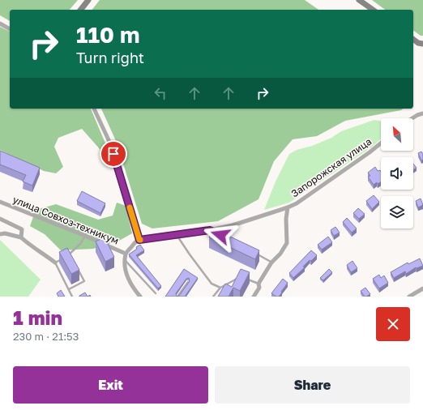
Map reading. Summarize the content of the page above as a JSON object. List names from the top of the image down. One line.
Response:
{"streets":{"street":["Запорожская улица","улица Совхоз-техникум"]},"north":"top left","page":{"turn":["110 m","Turn right"],"heading":["1 min","230 m · 21:53"],"buttons":["Exit","Share"]}}
